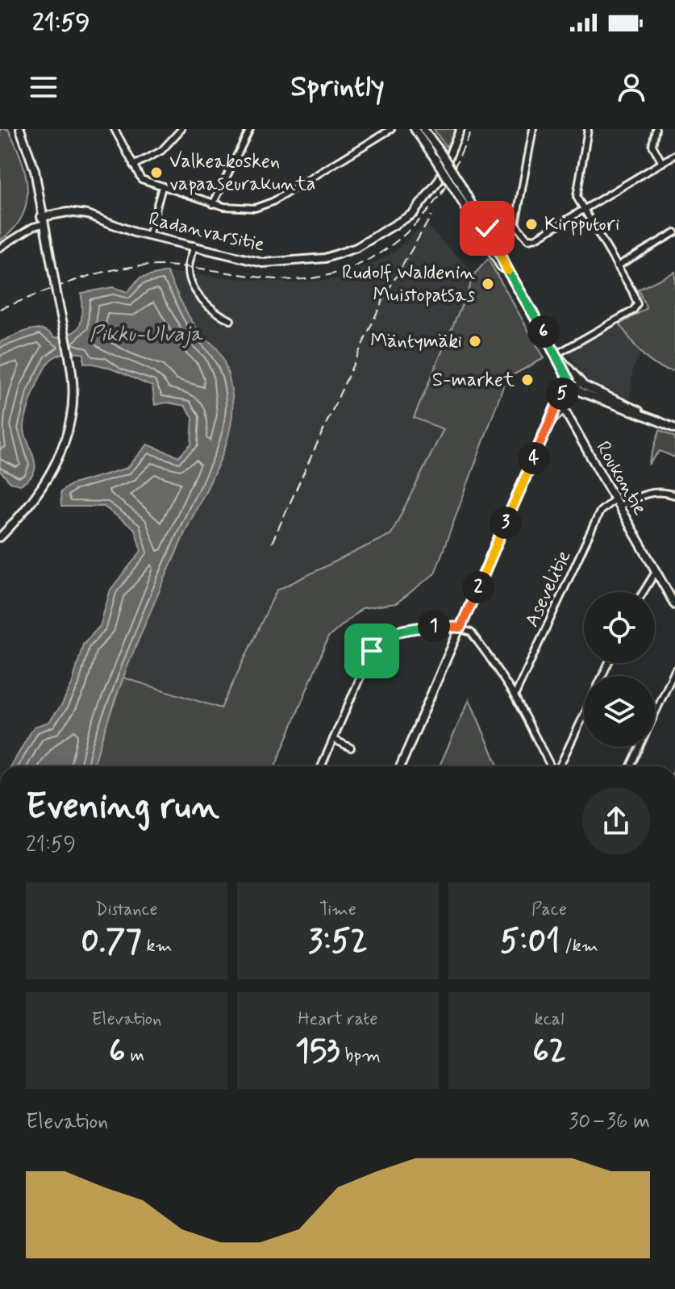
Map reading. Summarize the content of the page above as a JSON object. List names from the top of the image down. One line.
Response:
{"streets":{"street":["Radanvarsitie","Roukontie","Asevelitie"]},"crossings":[["Roukontie","Asevelitie"]],"water":["Pikku-Ulvaja"],"places":["Valkeakosken vapaaseurakunta","Kirpputori","Rudolf Waldenin Muistopatsas","Mäntymäki","S-market"],"page":{"status":"21:59","header":"Sprintly","pins":["6","5","4","3","2","1"],"heading":["Evening run","21:59"],"stats":[["Distance","0.77 km"],["Time","3:52"],["Pace","5:01 /km"],["Elevation","6 m"],["Heart rate","153 bpm"],["kcal","62"]],"chart":["Elevation","30–36 m"]}}
